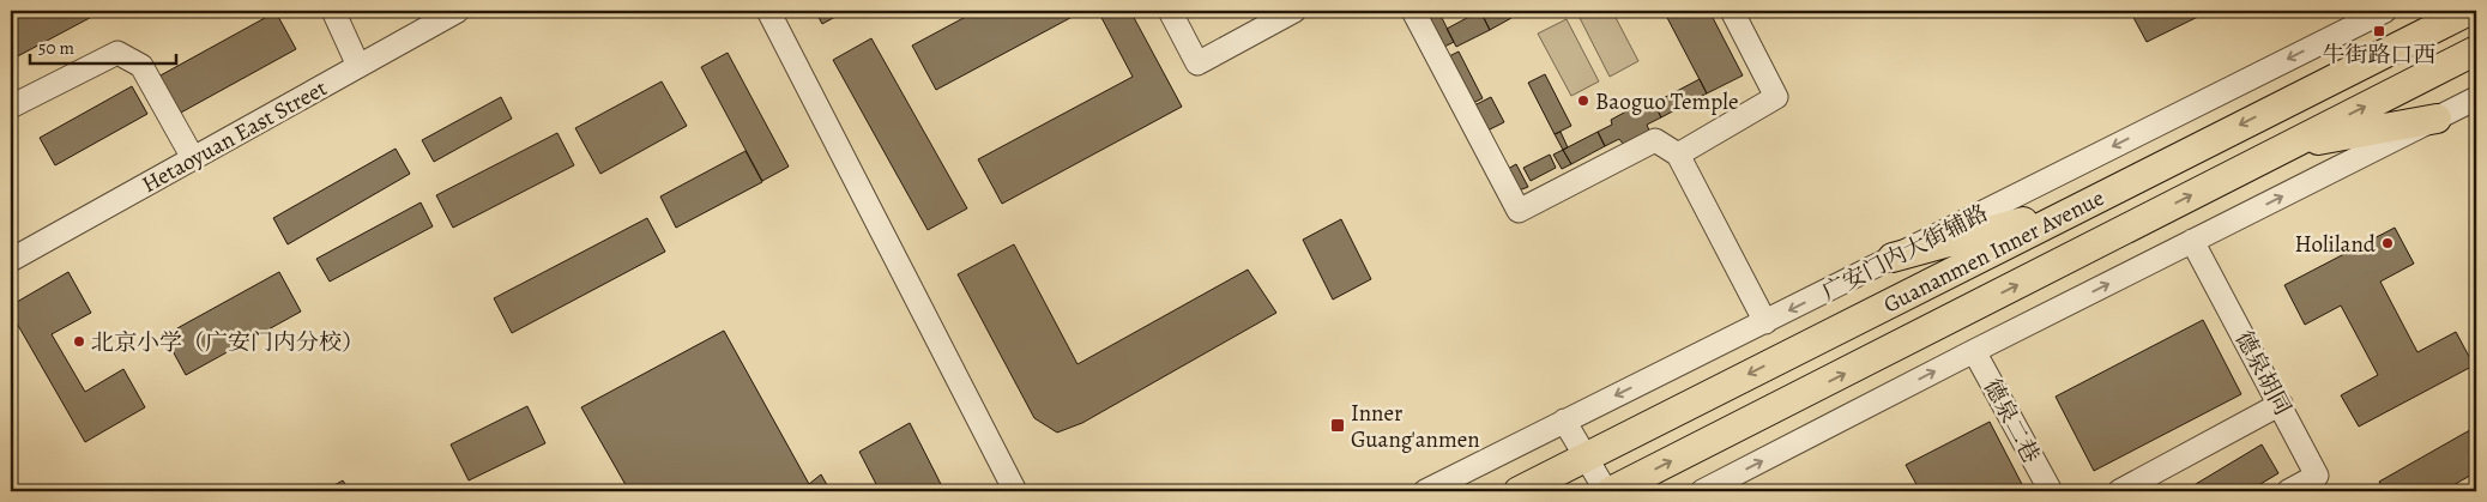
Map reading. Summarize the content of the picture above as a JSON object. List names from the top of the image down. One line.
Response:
{"streets":{"main road":["Guananmen Inner Avenue"],"street":["Hetaoyuan East Street","广安门内大街辅路","德泉胡同","德泉二巷"]},"places":{"transit":["牛街路口西","Inner Guang'anmen"],"other":["Baoguo Temple","Holiland","北京小学（广安门内分校）"]},"scale_bar":"50 m"}
